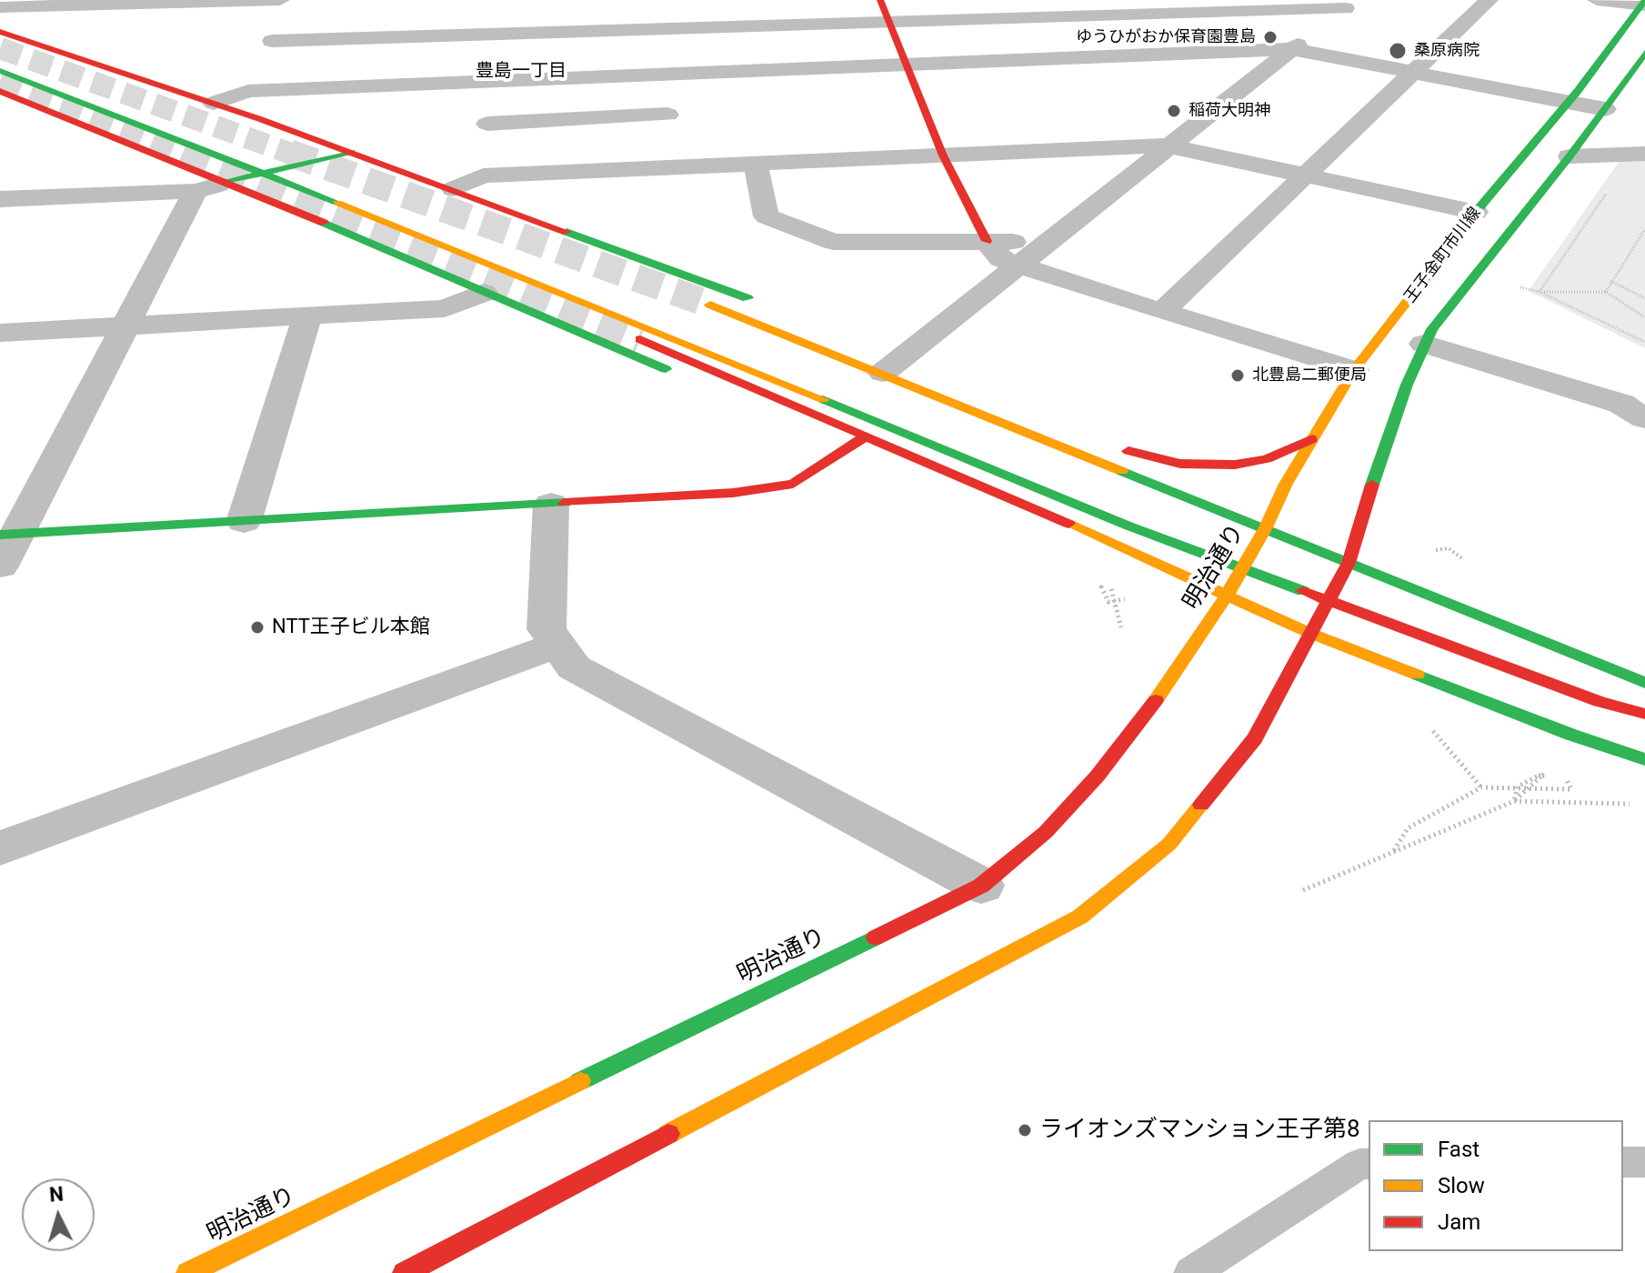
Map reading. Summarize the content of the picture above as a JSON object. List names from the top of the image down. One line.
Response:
{"streets":{"main road":["王子金町市川線","明治通り"]},"crossings":[["王子金町市川線","明治通り"]],"districts":["豊島一丁目"],"places":["ゆうひがおか保育園豊島","桑原病院","稲荷大明神","北豊島二郵便局","NTT王子ビル本館","ライオンズマンション王子第8"],"legend":["Fast","Slow","Jam"],"north":"top"}
